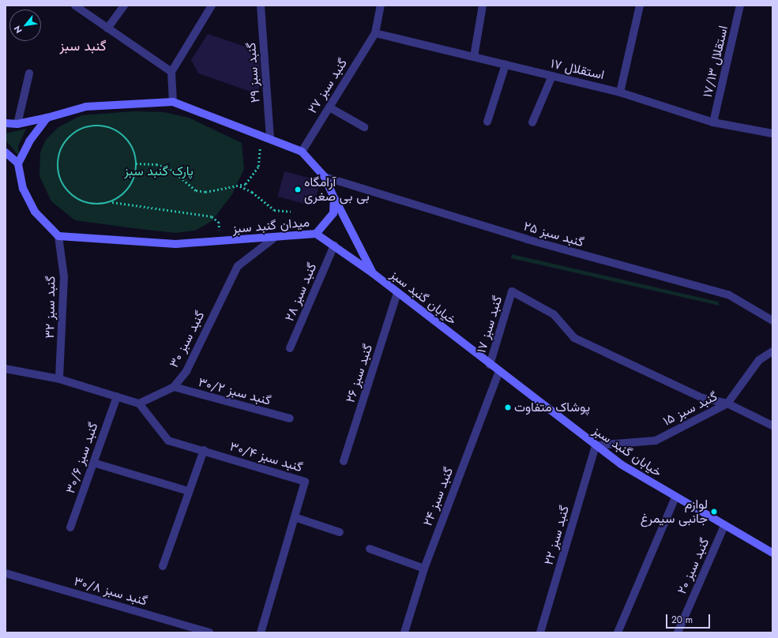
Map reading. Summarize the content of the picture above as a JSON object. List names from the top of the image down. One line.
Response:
{"streets":{"main road":["میدان گنبد سبز","خیابان گنبد سبز"],"street":["استقلال ۱۷/۱۳","استقلال ۱۷","گنبد سبز ۲۹","گنبد سبز ۲۷","گنبد سبز ۲۵","گنبد سبز ۲۸","گنبد سبز ۳۲","گنبد سبز ۱۷","گنبد سبز ۳۰","گنبد سبز ۲۶","گنبد سبز ۳۰/۲","گنبد سبز ۱۵","گنبد سبز ۳۰/۴","گنبد سبز ۳۰/۶","گنبد سبز ۲۴","گنبد سبز ۲۲","گنبد سبز ۲۰","گنبد سبز ۳۰/۸"]},"crossings":[["استقلال ۱۷/۱۳","استقلال ۱۷"],["استقلال ۱۷","گنبد سبز ۲۷"],["گنبد سبز ۲۹","میدان گنبد سبز"],["گنبد سبز ۲۷","میدان گنبد سبز"],["میدان گنبد سبز","گنبد سبز ۲۵"],["میدان گنبد سبز","خیابان گنبد سبز"],["میدان گنبد سبز","گنبد سبز ۳۲"],["میدان گنبد سبز","گنبد سبز ۳۰"],["گنبد سبز ۲۸","خیابان گنبد سبز"],["خیابان گنبد سبز","گنبد سبز ۱۷"],["خیابان گنبد سبز","گنبد سبز ۲۶"],["خیابان گنبد سبز","گنبد سبز ۱۵"],["خیابان گنبد سبز","گنبد سبز ۲۴"],["خیابان گنبد سبز","گنبد سبز ۲۲"],["خیابان گنبد سبز","گنبد سبز ۲۰"],["گنبد سبز ۱۷","گنبد سبز ۱۵"],["گنبد سبز ۳۰","گنبد سبز ۳۰/۲"],["گنبد سبز ۳۰","گنبد سبز ۳۰/۴"],["گنبد سبز ۱۵","گنبد سبز ۲۲"]],"districts":["گنبد سبز"],"parks":["پارک گنبد سبز"],"places":["آرامگاه بی بی صغری","پوشاک متفاوت","لوازم جانبی سیمرغ"],"scale_bar":"20 m","north":"bottom left"}
